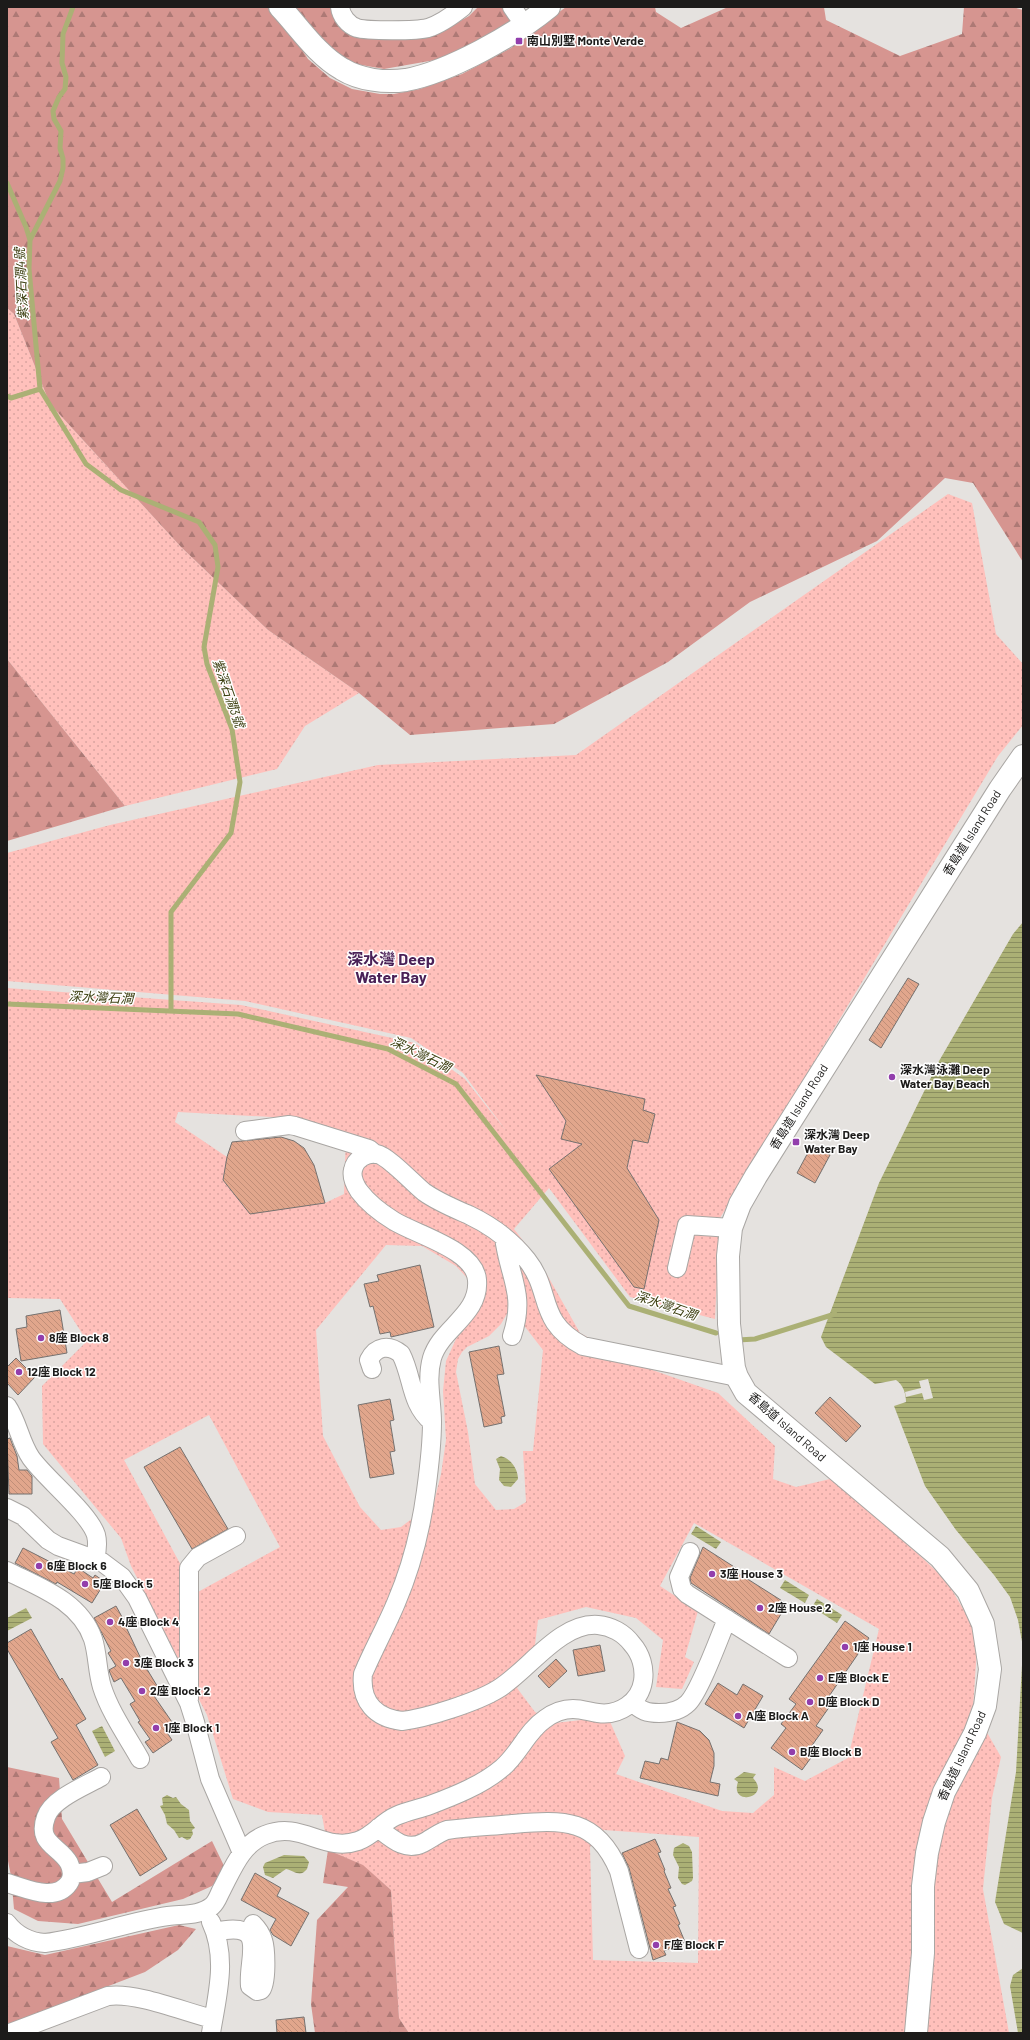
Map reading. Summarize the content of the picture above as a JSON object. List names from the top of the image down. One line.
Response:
{"streets":{"main road":["香島道 Island Road"]},"districts":["深水灣 Deep Water Bay"],"water":["紫深石澗4號","紫深石澗3號","深水灣石澗"],"places":{"transit":["南山別墅 Monte Verde","深水灣 Deep Water Bay"],"other":["深水灣泳灘 Deep Water Bay Beach","8座 Block 8","12座 Block 12","6座 Block 6","3座 House 3","5座 Block 5","2座 House 2","4座 Block 4","1座 House 1","3座 Block 3","E座 Block E","2座 Block 2","D座 Block D","A座 Block A","1座 Block 1","B座 Block B","F座 Block F"]}}
